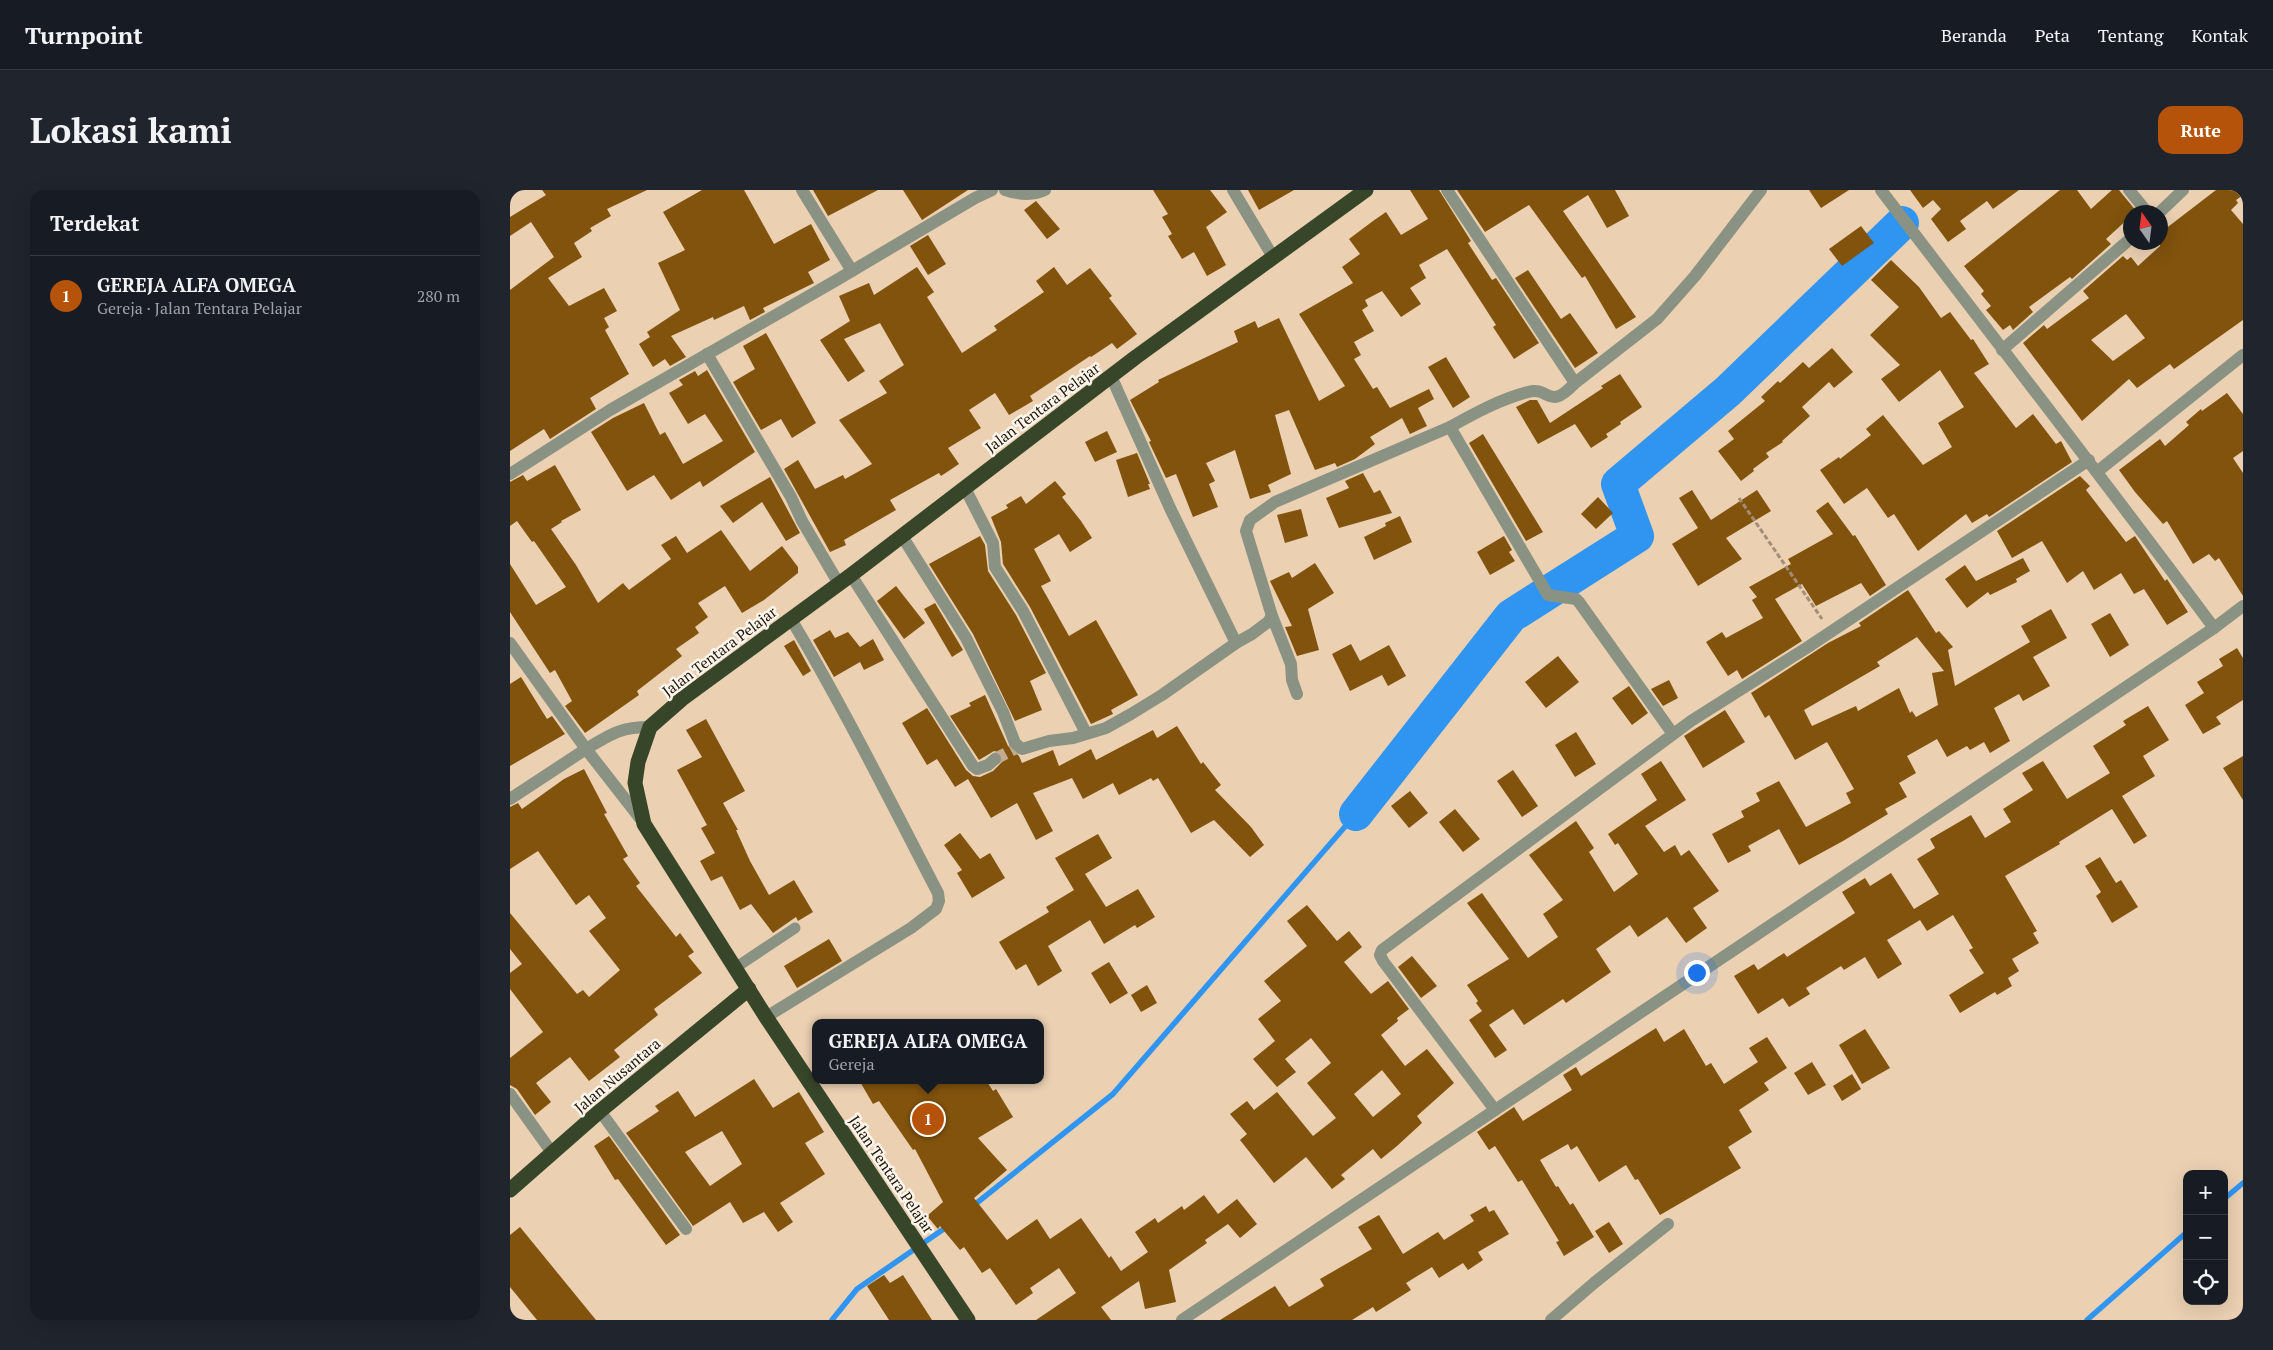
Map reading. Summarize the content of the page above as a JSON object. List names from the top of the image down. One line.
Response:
{"streets":{"highway":["Jalan Tentara Pelajar","Jalan Nusantara"]},"crossings":[["Jalan Tentara Pelajar","Jalan Nusantara"]],"north":"top","page":{"header":"Turnpoint","nav":["Beranda","Peta","Tentang","Kontak"],"buttons":"Rute","title":"Lokasi kami","heading":"Terdekat","list":[{"mark":"1","name":"GEREJA ALFA OMEGA","note":"Gereja · Jalan Tentara Pelajar","value":"280 m"}],"popup":["GEREJA ALFA OMEGA","Gereja"],"pins":"1","map_buttons":["+","−"]}}
